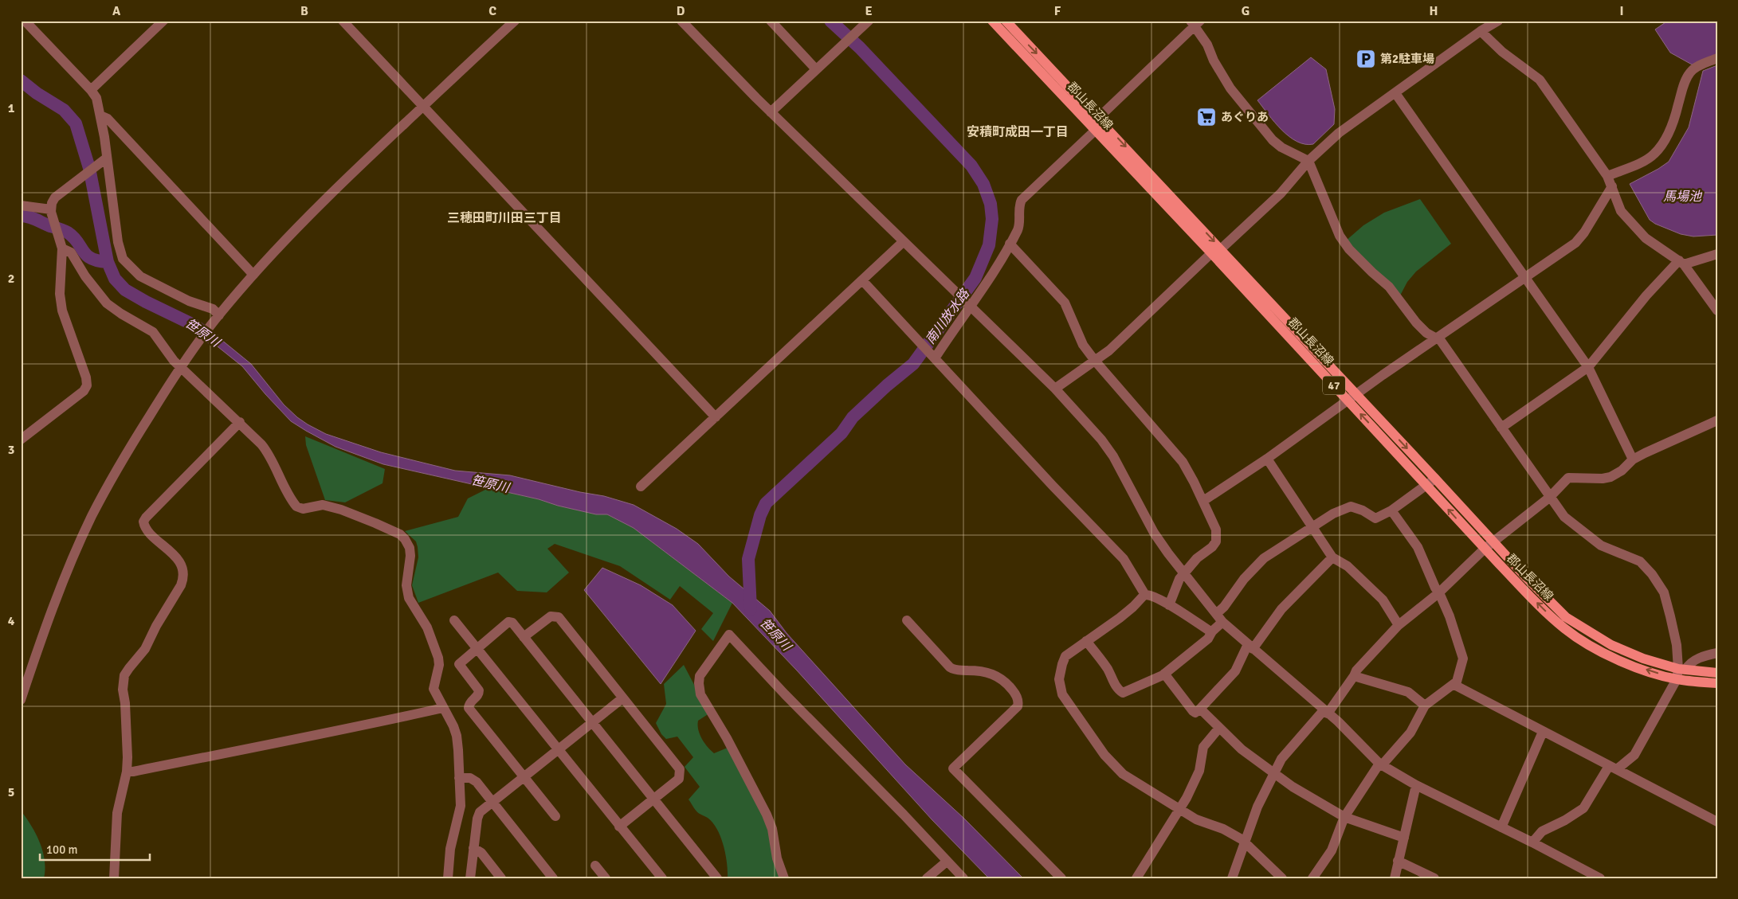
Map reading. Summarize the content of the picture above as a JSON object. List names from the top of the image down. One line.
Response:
{"streets":{"main road":["郡山長沼線","47"]},"districts":["安積町成田一丁目","三穂田町川田三丁目"],"water":["馬場池","南川放水路","笹原川"],"places":{"parking":["第2駐車場"],"supermarket":["あぐりあ"]},"scale_bar":"100 m","grid":{"columns":["A","B","C","D","E","F","G","H","I"],"rows":["1","2","3","4","5"]}}
